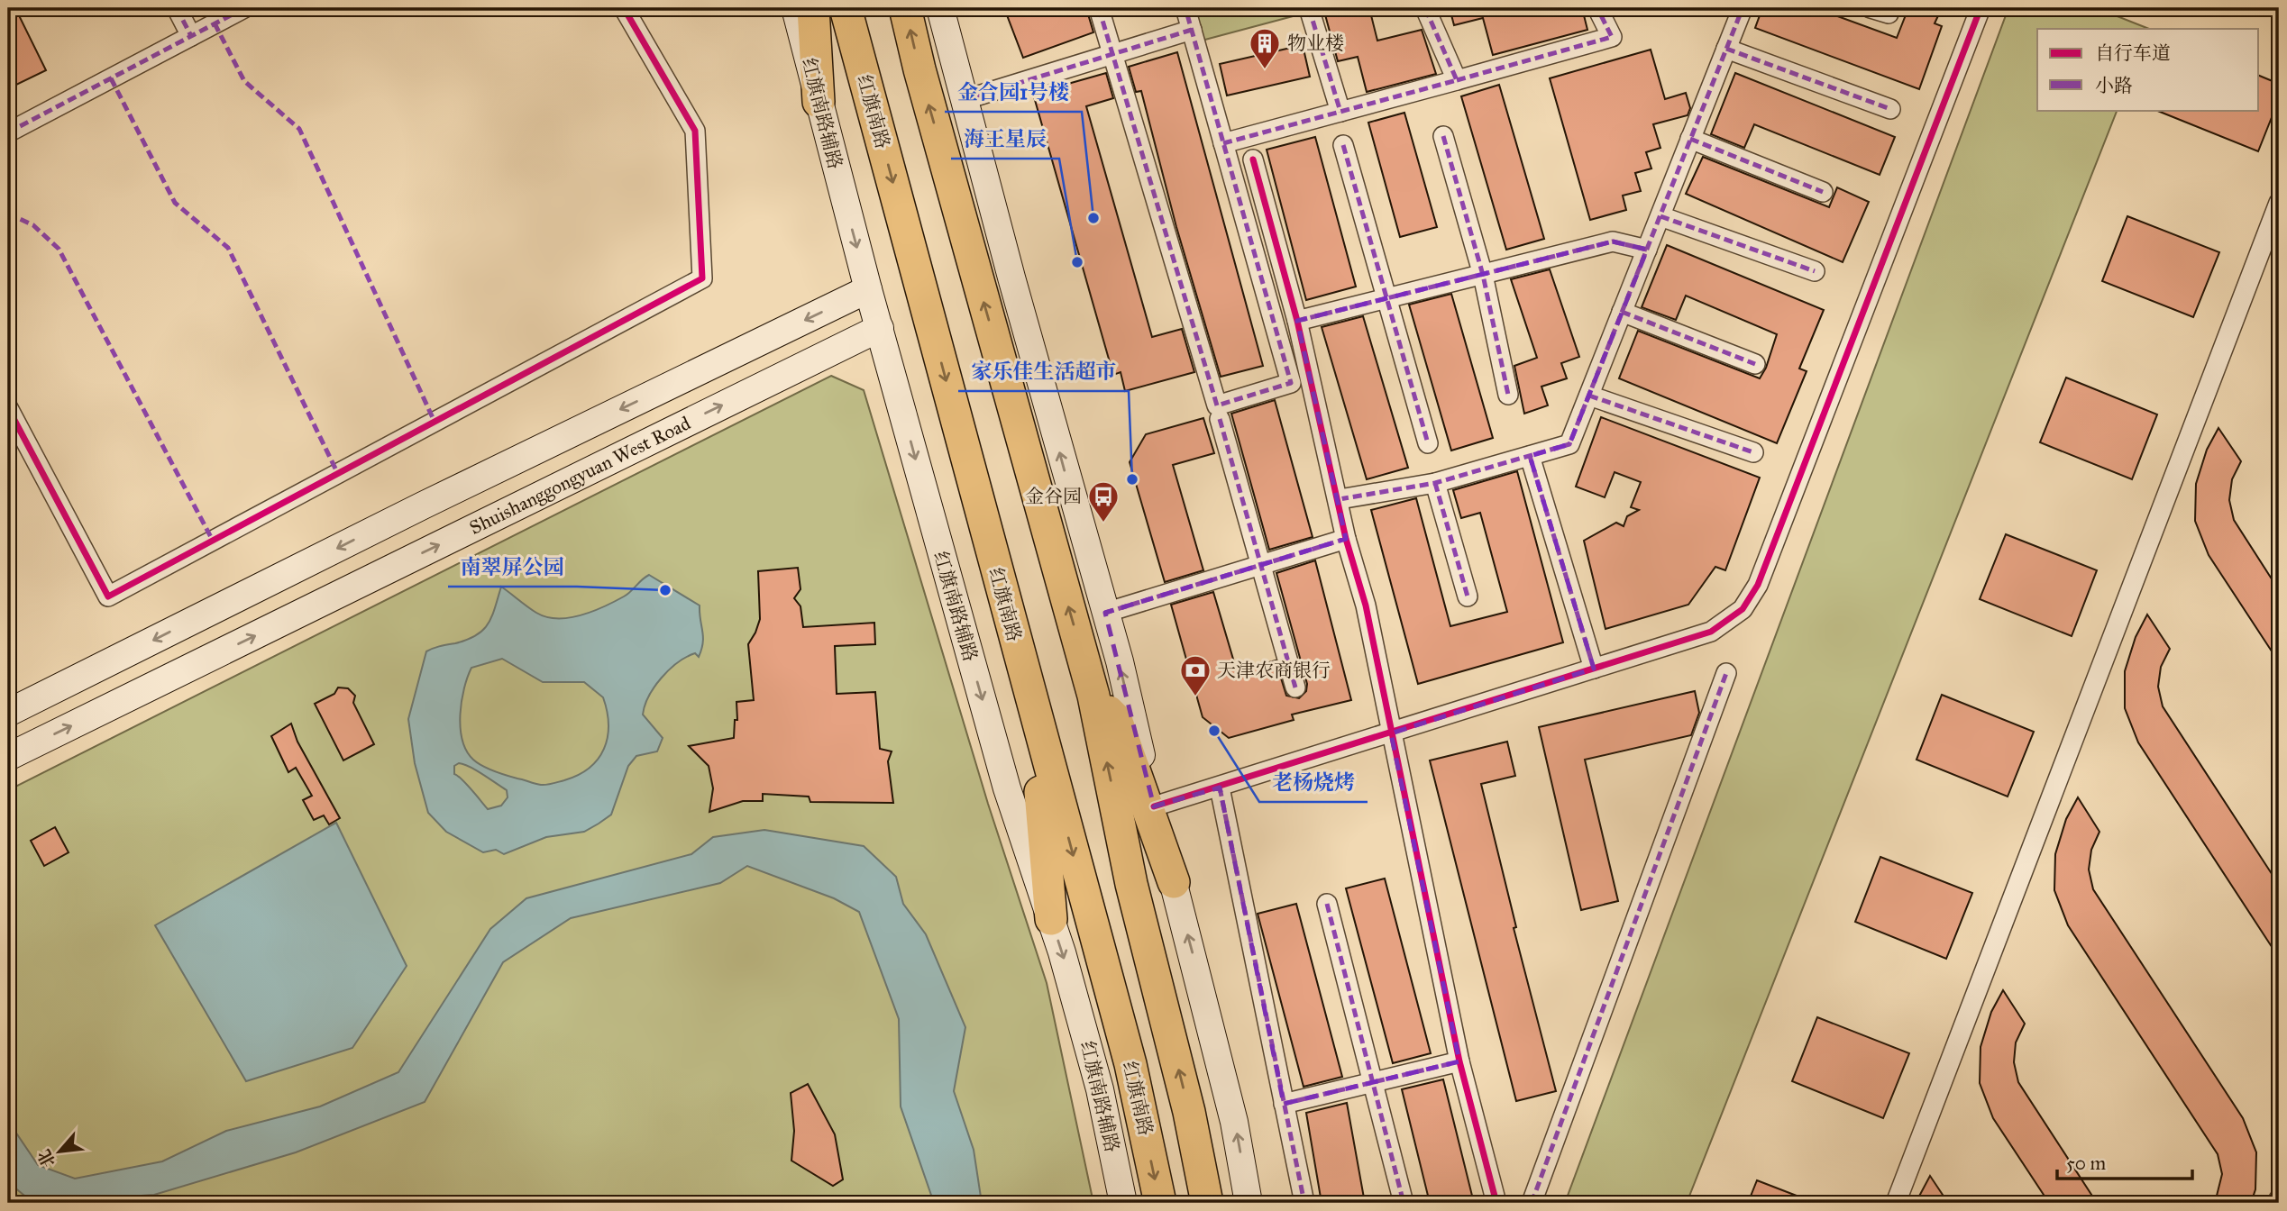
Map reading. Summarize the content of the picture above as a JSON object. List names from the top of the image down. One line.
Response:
{"streets":{"highway":["红旗南路"],"main road":["红旗南路辅路","Shuishanggongyuan West Road"]},"crossings":[["红旗南路辅路","Shuishanggongyuan West Road"]],"places":{"building":["物业楼"],"other":["金合园1号楼","海王星辰","家乐佳生活超市","南翠屏公园","老杨烧烤"],"bus stop":["金谷园"],"bank":["天津农商银行"]},"legend":["自行车道","小路"],"scale_bar":"50 m","north":"bottom left"}
